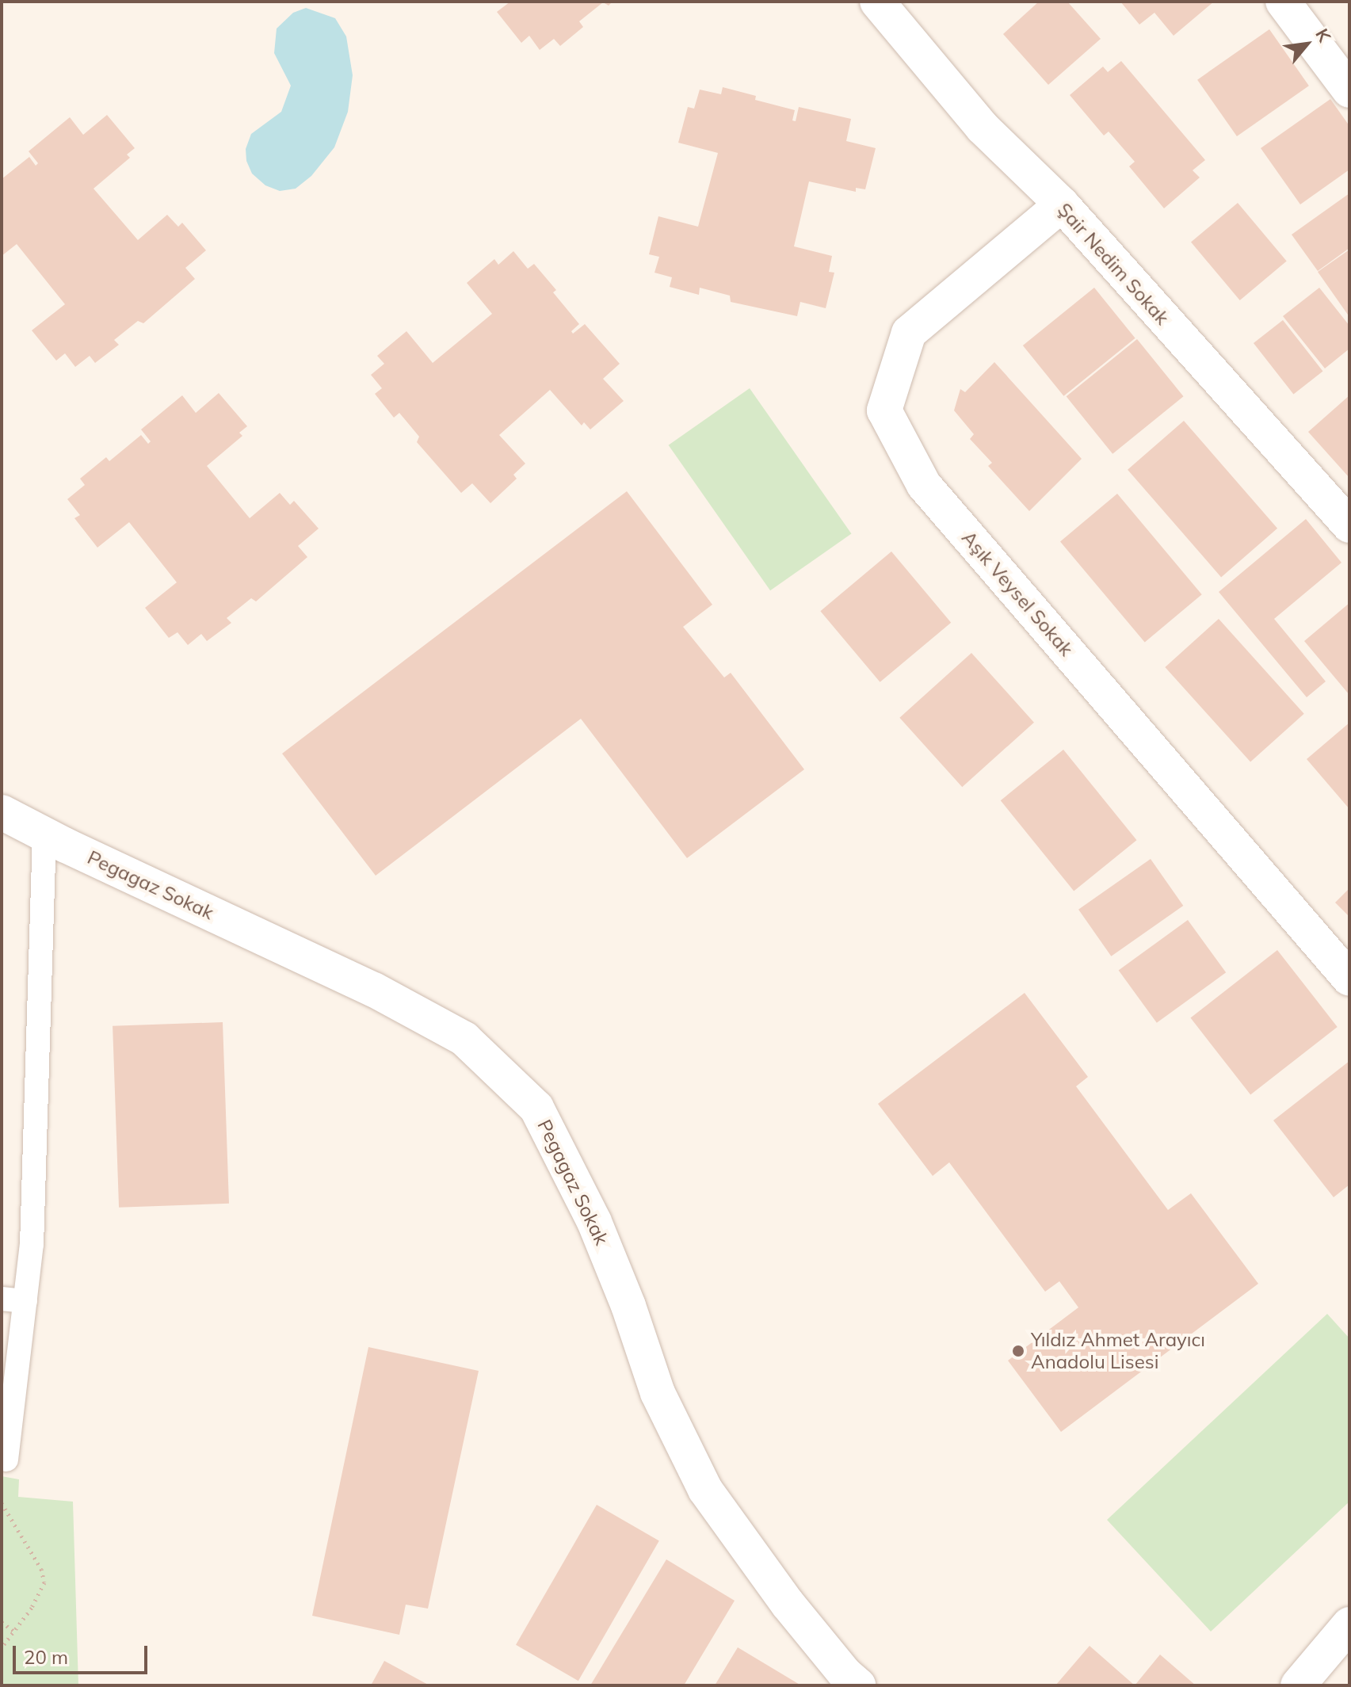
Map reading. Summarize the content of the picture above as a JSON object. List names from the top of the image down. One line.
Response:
{"streets":{"street":["Şair Nedim Sokak","Aşık Veysel Sokak","Pegagaz Sokak"]},"crossings":[["Şair Nedim Sokak","Aşık Veysel Sokak"]],"places":["Yıldız Ahmet Arayıcı Anadolu Lisesi"],"scale_bar":"20 m","north":"top right"}
